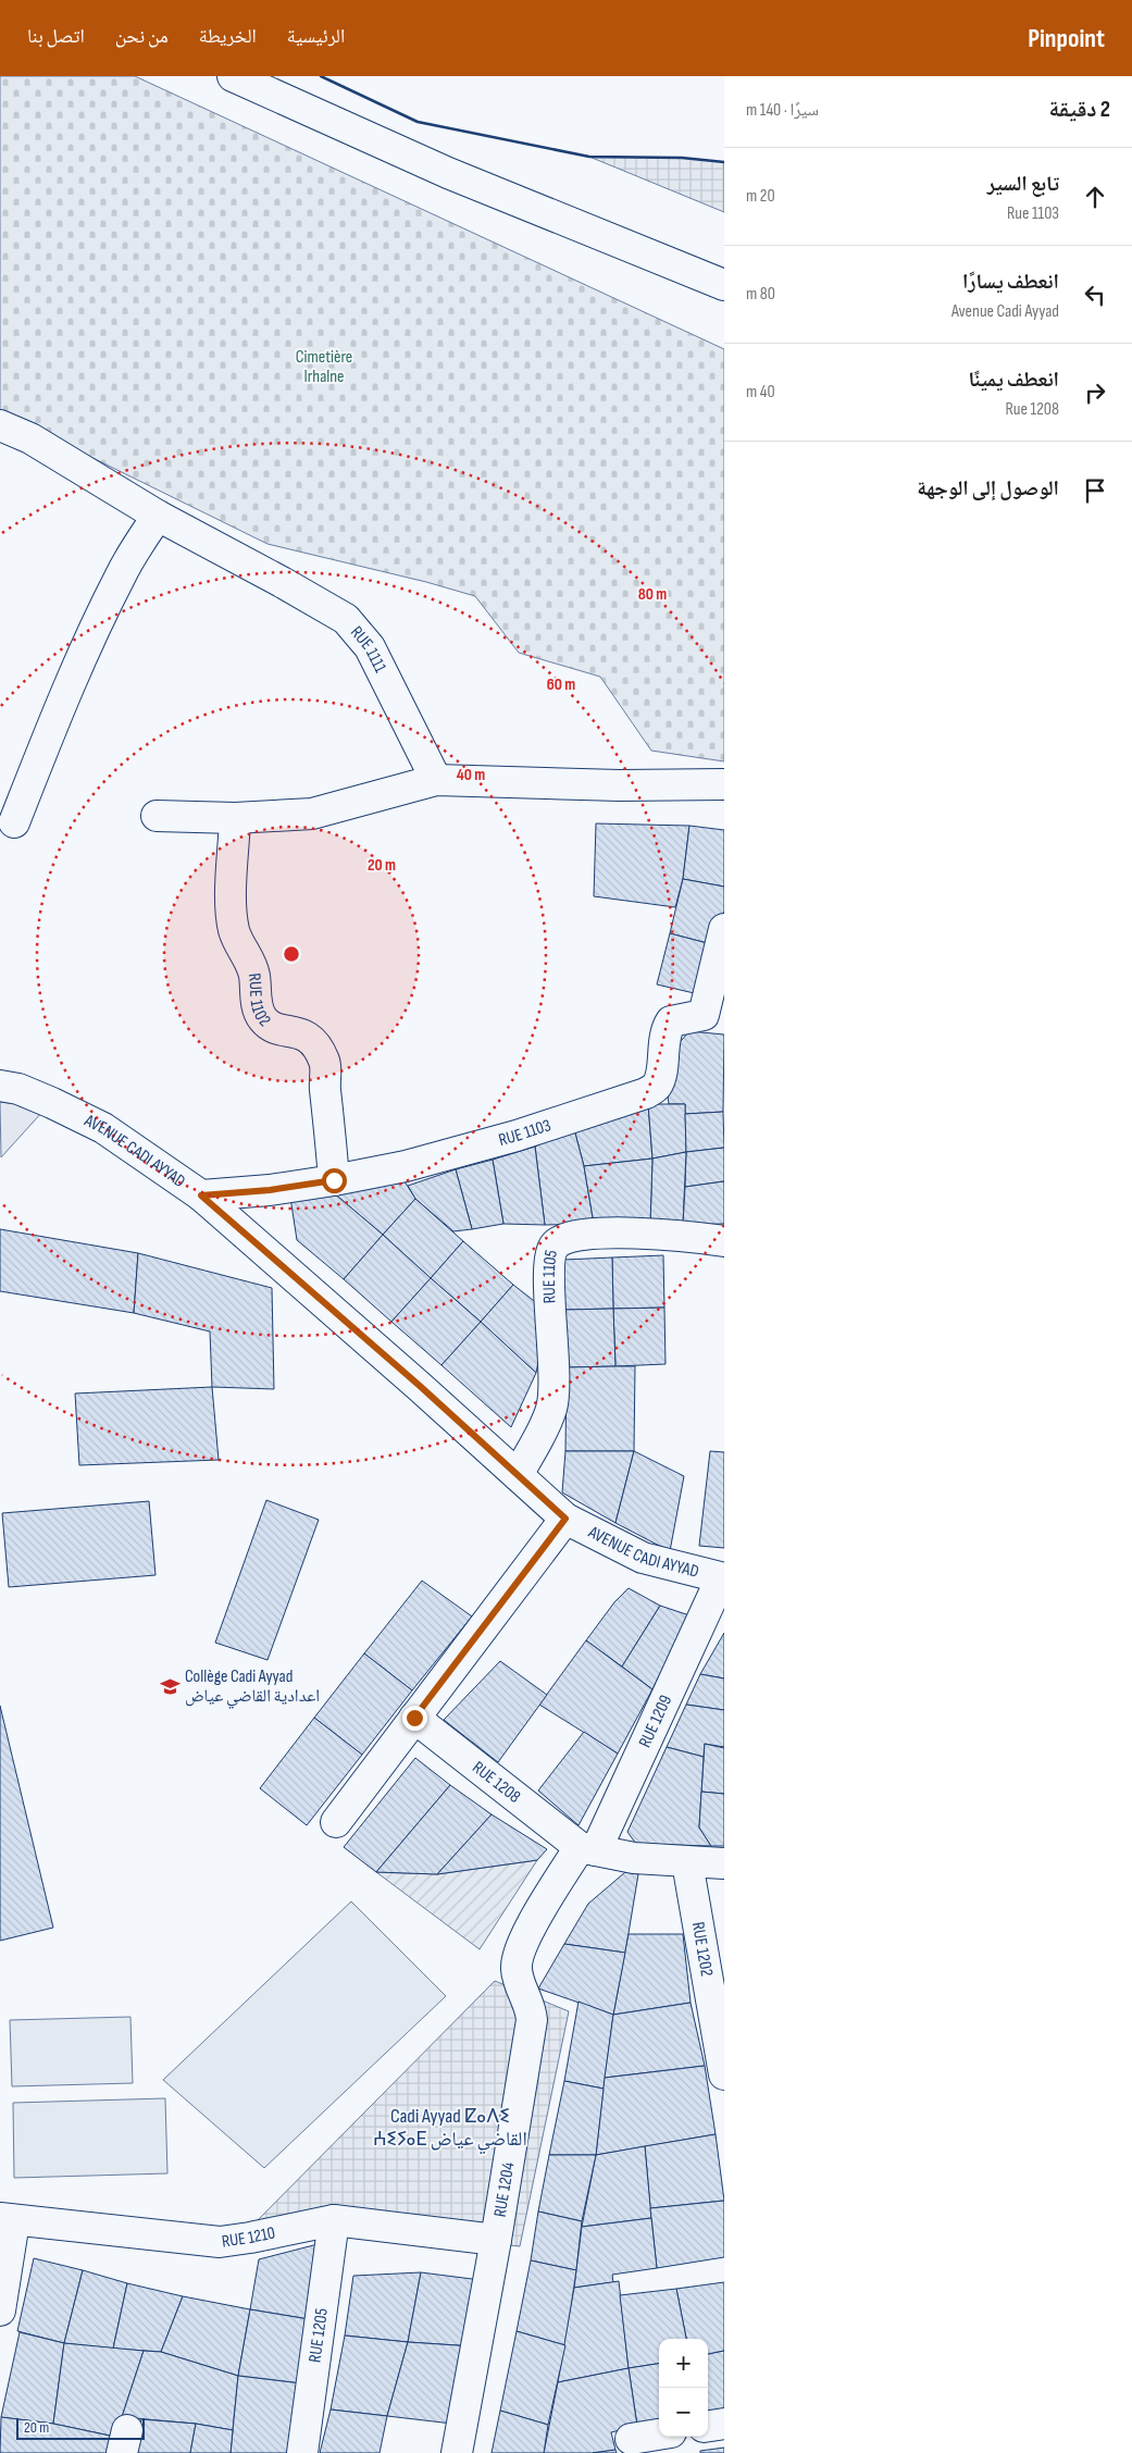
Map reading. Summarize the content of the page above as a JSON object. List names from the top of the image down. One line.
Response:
{"streets":{"street":["RUE 1111","RUE 1102","RUE 1103","AVENUE CADI AYYAD","RUE 1105","RUE 1209","RUE 1208","RUE 1202","RUE 1204","RUE 1210","RUE 1205"]},"crossings":[["RUE 1102","RUE 1103"],["RUE 1103","AVENUE CADI AYYAD"],["AVENUE CADI AYYAD","RUE 1105"],["AVENUE CADI AYYAD","RUE 1209"],["RUE 1209","RUE 1208"],["RUE 1209","RUE 1204"],["RUE 1208","RUE 1204"],["RUE 1204","RUE 1210"],["RUE 1210","RUE 1205"]],"districts":["Cadi Ayyad ⵇⴰⴷⵉ ⵄⵉⵢⴰⴹ القاضي عياض"],"parks":["Cimetière Irhalne"],"places":{"school or university":["Collège Cadi Ayyad اعدادية القاضي عياض"]},"scale_bar":"20 m","page":{"header":"Pinpoint","nav":["الرئيسية","الخريطة","من نحن","اتصل بنا"],"heading":["2 دقيقة","سيرًا · 140 m"],"list":[["تابع السير","Rue 1103","20 m"],["انعطف يسارًا","Avenue Cadi Ayyad","80 m"],["انعطف يمينًا","Rue 1208","40 m"],"الوصول إلى الوجهة"],"map_buttons":["+","−"],"scale":"20 m"},"rings":["80 m","60 m","40 m","20 m"]}
